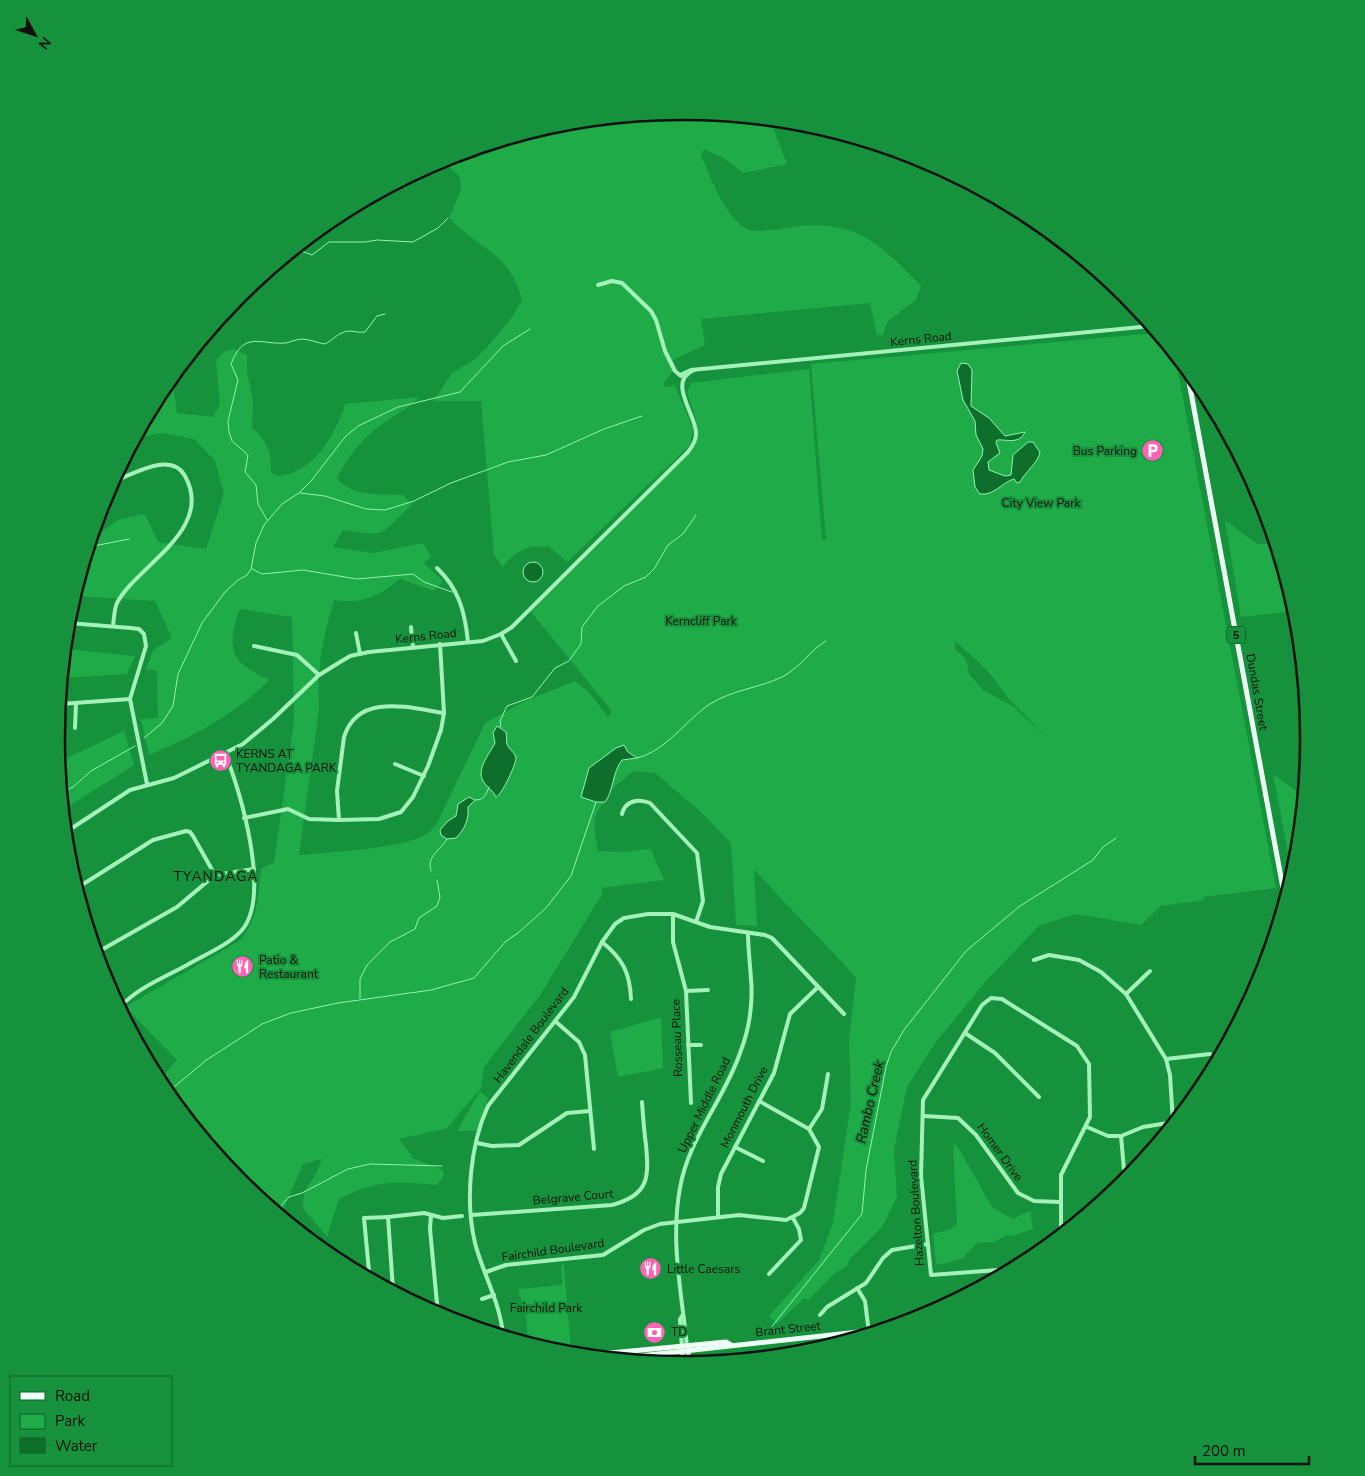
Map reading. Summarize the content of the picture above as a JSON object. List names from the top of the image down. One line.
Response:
{"streets":{"main road":["5","Dundas Street","Upper Middle Road","Brant Street"],"street":["Kerns Road","Havendale Boulevard","Rosseau Place","Monmouth Drive","Homer Drive","Belgrave Court","Hazelton Boulevard","Fairchild Boulevard"]},"crossings":[["Havendale Boulevard","Rosseau Place"],["Havendale Boulevard","Upper Middle Road"],["Havendale Boulevard","Monmouth Drive"],["Havendale Boulevard","Belgrave Court"],["Havendale Boulevard","Fairchild Boulevard"],["Upper Middle Road","Fairchild Boulevard"],["Upper Middle Road","Brant Street"],["Monmouth Drive","Fairchild Boulevard"],["Homer Drive","Hazelton Boulevard"]],"districts":["TYANDAGA"],"water":["Rambo Creek"],"parks":["City View Park","Kerncliff Park","Fairchild Park"],"places":{"parking":["Bus Parking"],"bus stop":["KERNS AT TYANDAGA PARK"],"restaurant":["Patio & Restaurant","Little Caesars"],"bank":["TD"]},"legend":["Road","Park","Water"],"scale_bar":"200 m","north":"bottom right"}
